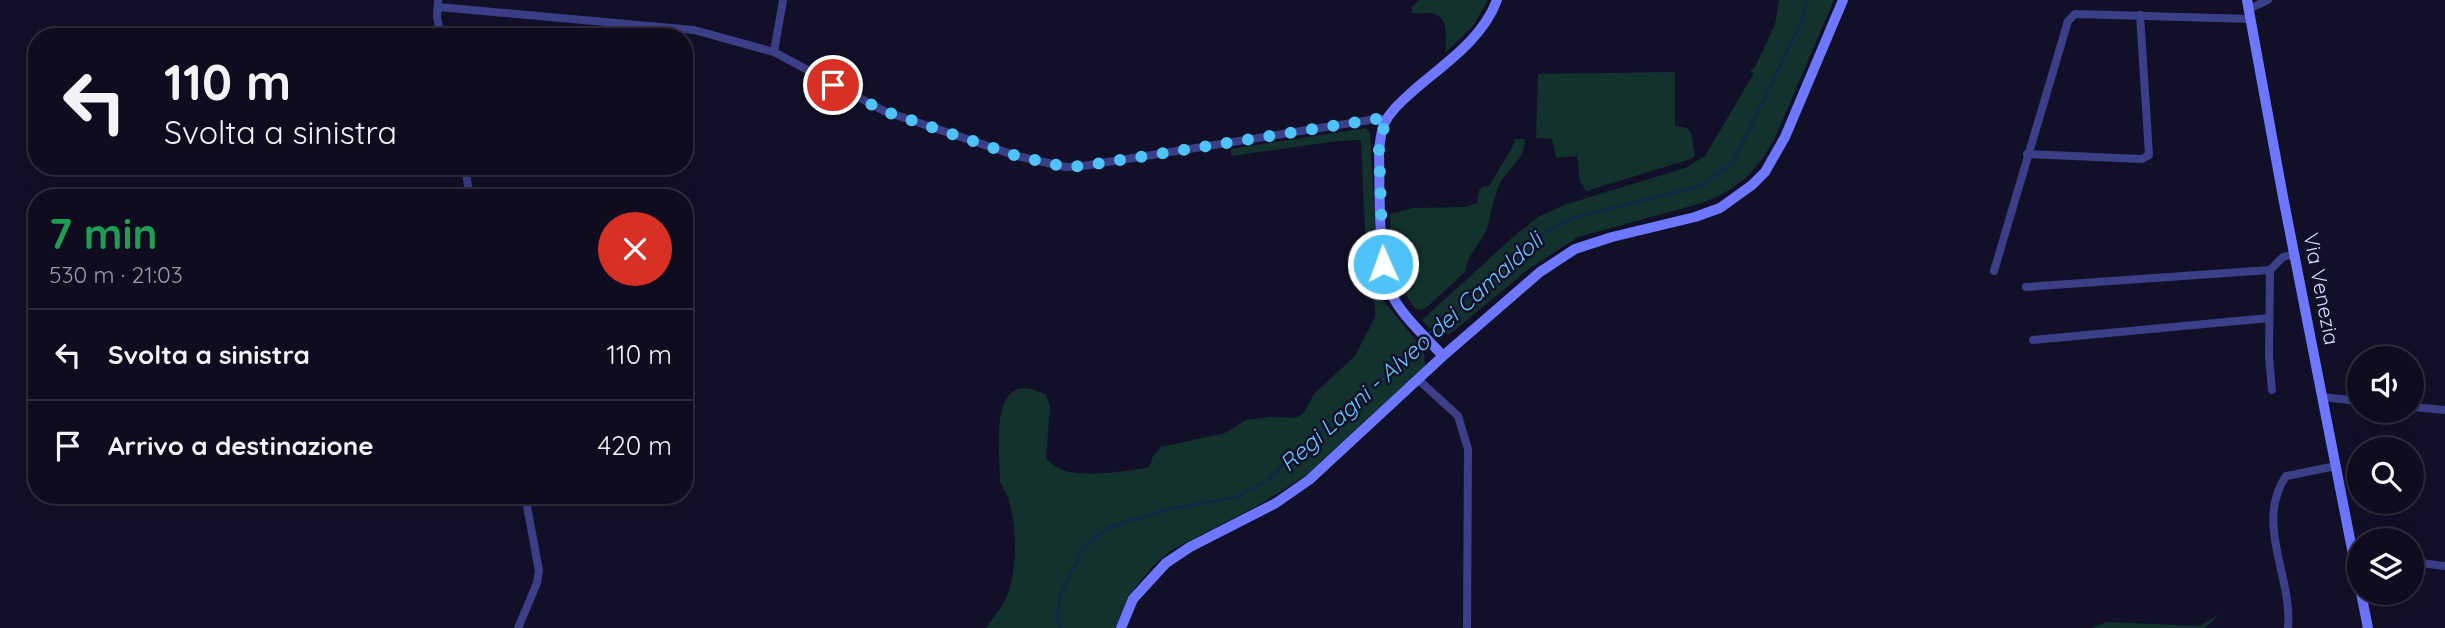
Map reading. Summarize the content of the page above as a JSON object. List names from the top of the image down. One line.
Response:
{"streets":{"street":["Via Venezia"]},"water":["Regi Lagni - Alveo dei Camaldoli"],"page":{"turn":["110 m","Svolta a sinistra"],"heading":["7 min","530 m · 21:03"],"list":[{"name":"Svolta a sinistra","value":"110 m"},{"name":"Arrivo a destinazione","value":"420 m"}]}}
